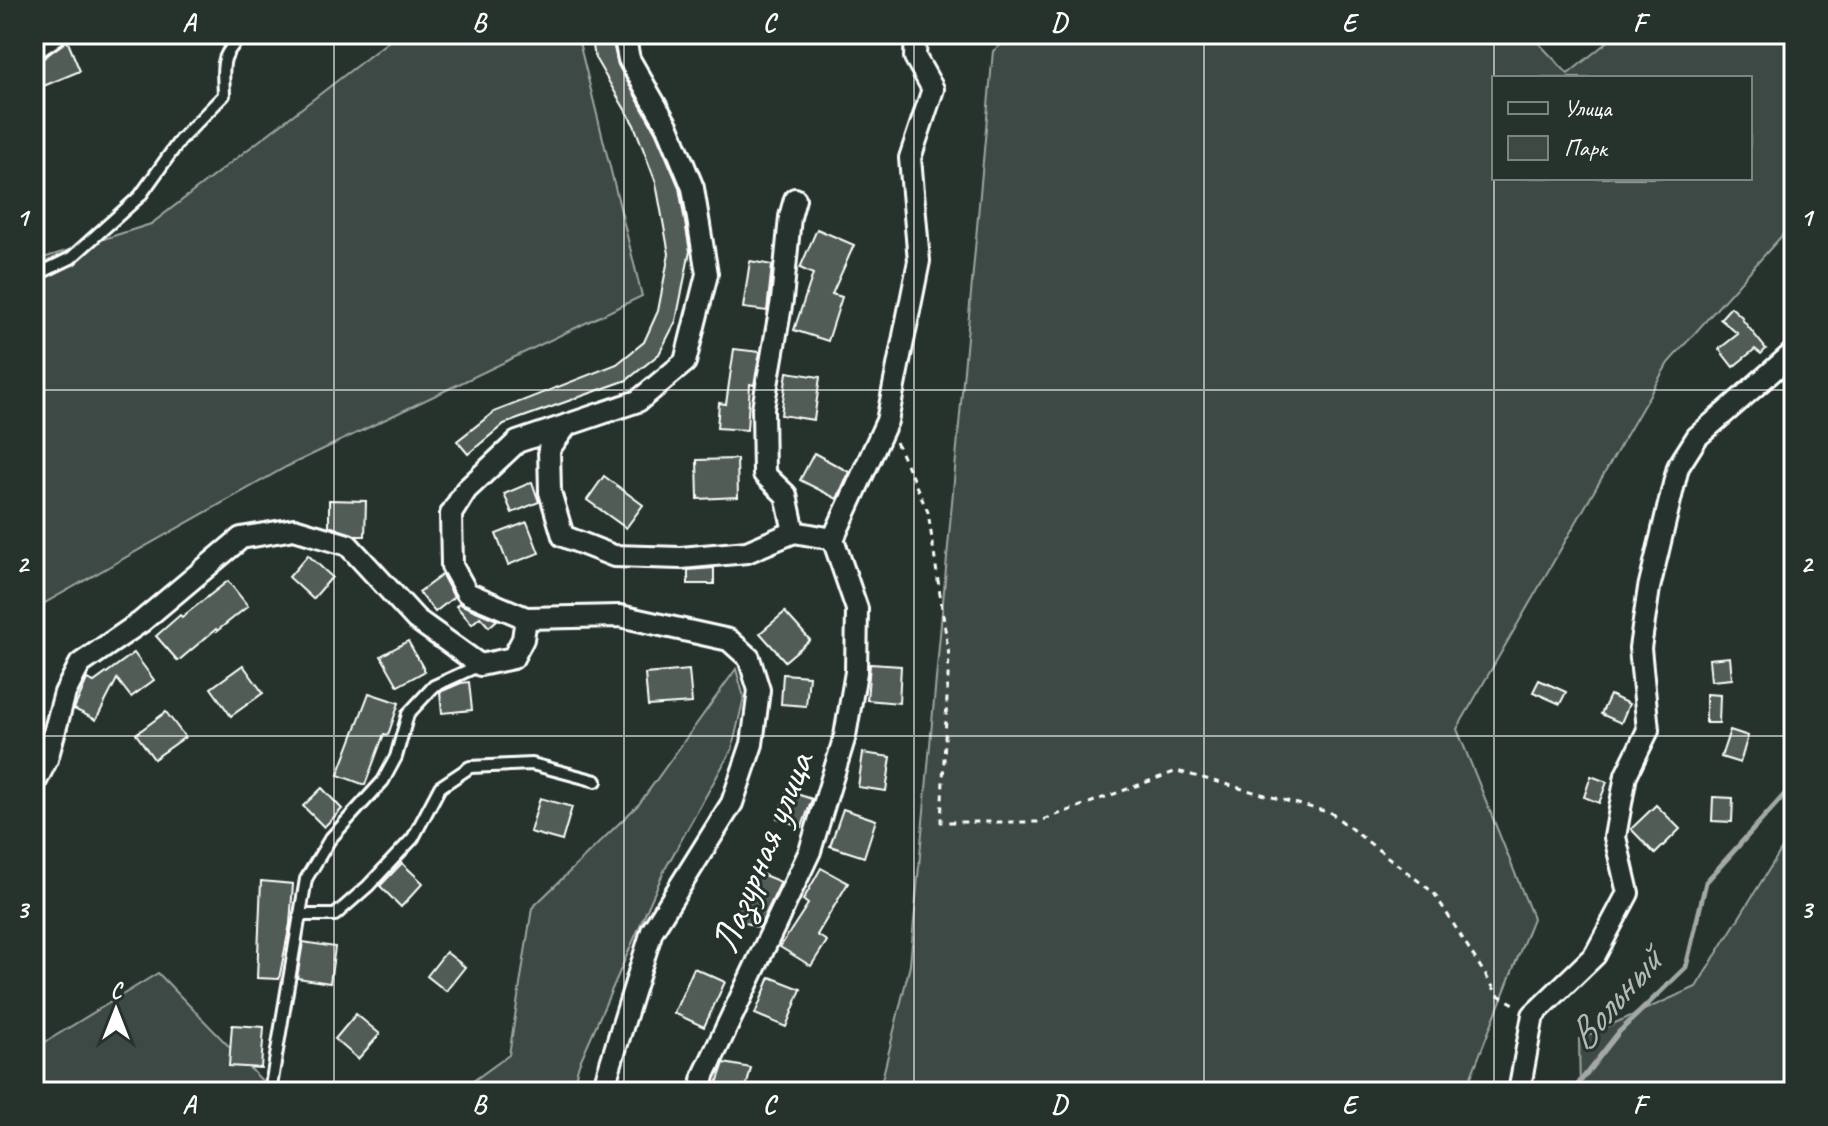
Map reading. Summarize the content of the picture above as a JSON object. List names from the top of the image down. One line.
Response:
{"streets":{"street":["Лазурная улица"]},"water":["Вольный"],"legend":["Улица","Парк"],"north":"top","grid":{"columns":["A","B","C","D","E","F"],"rows":["1","2","3"]}}
